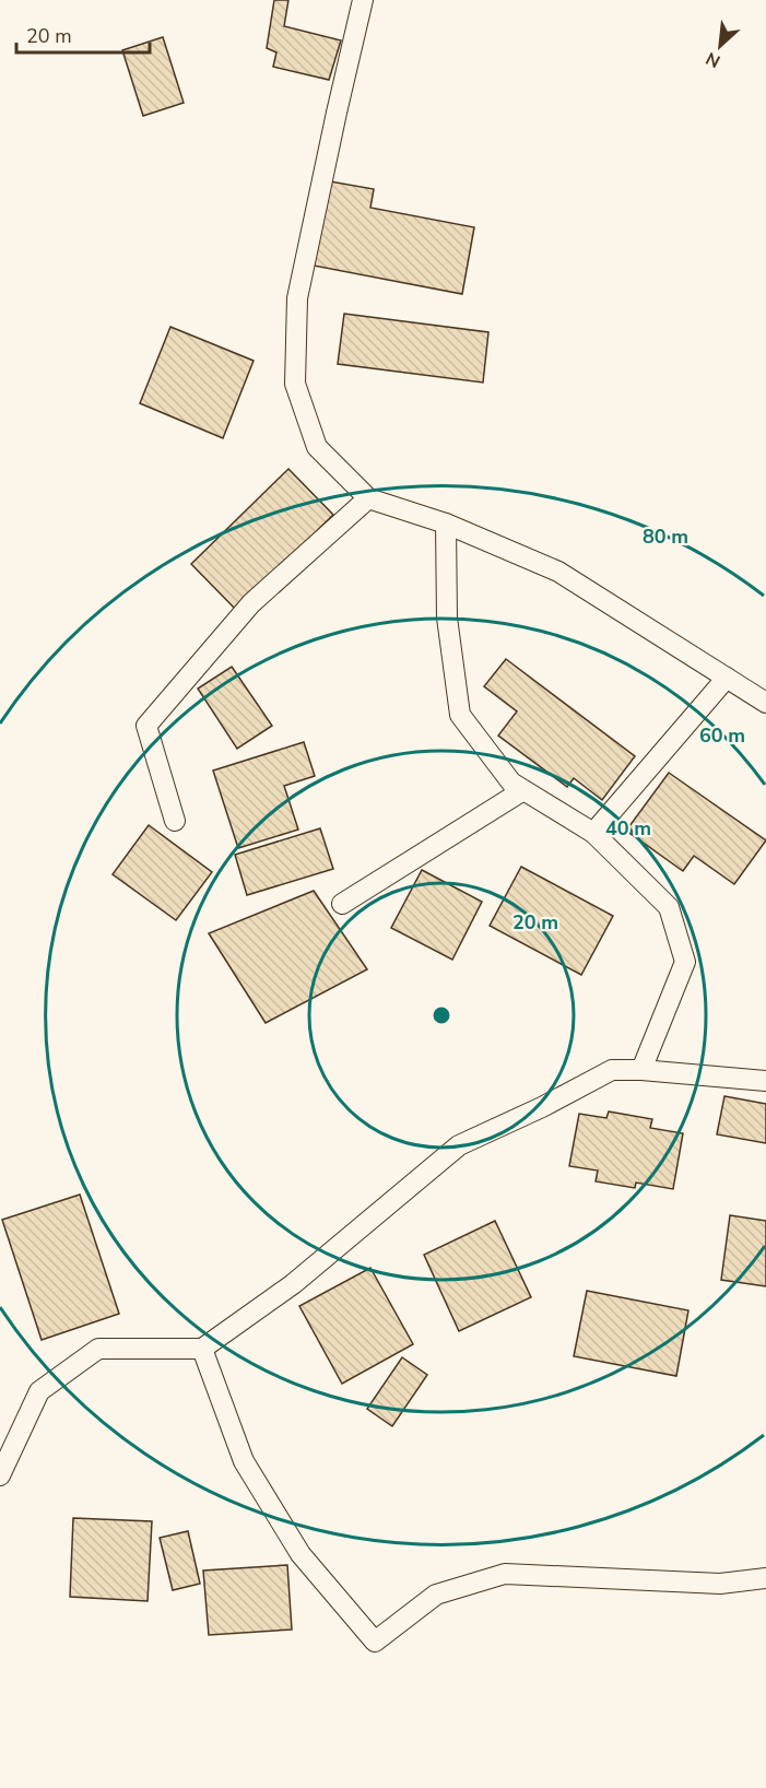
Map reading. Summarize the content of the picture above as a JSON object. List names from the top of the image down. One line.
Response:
{"scale_bar":"20 m","north":"bottom left","rings":["80 m","60 m","40 m","20 m"]}
